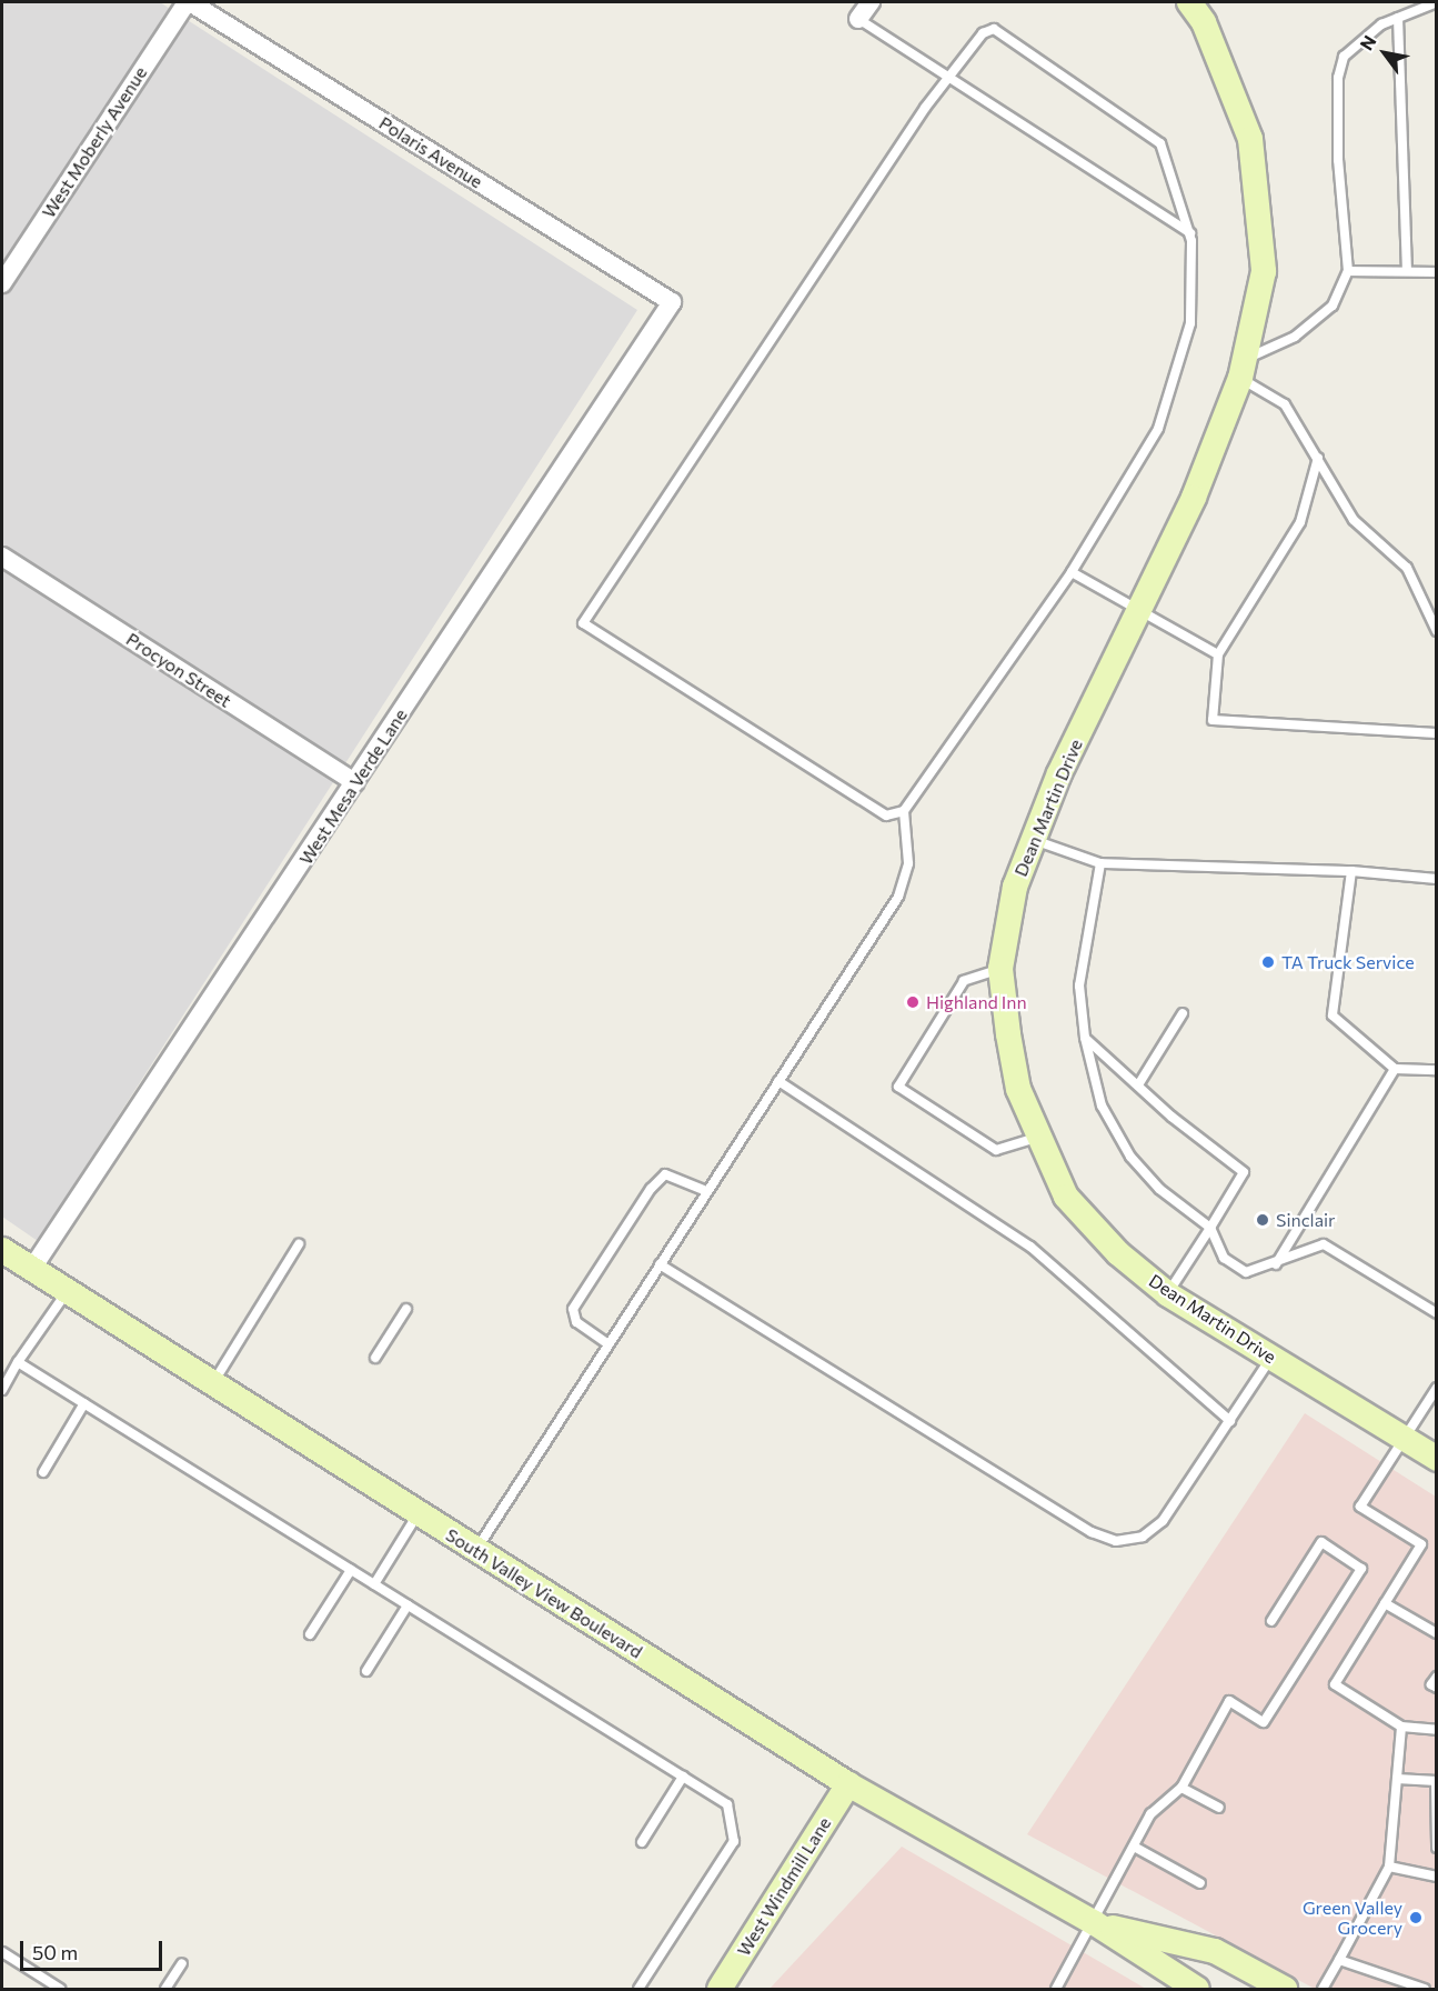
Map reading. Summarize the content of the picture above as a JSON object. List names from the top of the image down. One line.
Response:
{"streets":{"main road":["Dean Martin Drive","South Valley View Boulevard","West Windmill Lane"],"street":["West Moberly Avenue","Polaris Avenue","Procyon Street","West Mesa Verde Lane"]},"crossings":[["West Moberly Avenue","Polaris Avenue"],["Polaris Avenue","West Mesa Verde Lane"],["Procyon Street","West Mesa Verde Lane"],["West Mesa Verde Lane","South Valley View Boulevard"],["South Valley View Boulevard","West Windmill Lane"]],"places":["TA Truck Service","Highland Inn","Sinclair","Green Valley Grocery"],"scale_bar":"50 m","north":"top left"}
